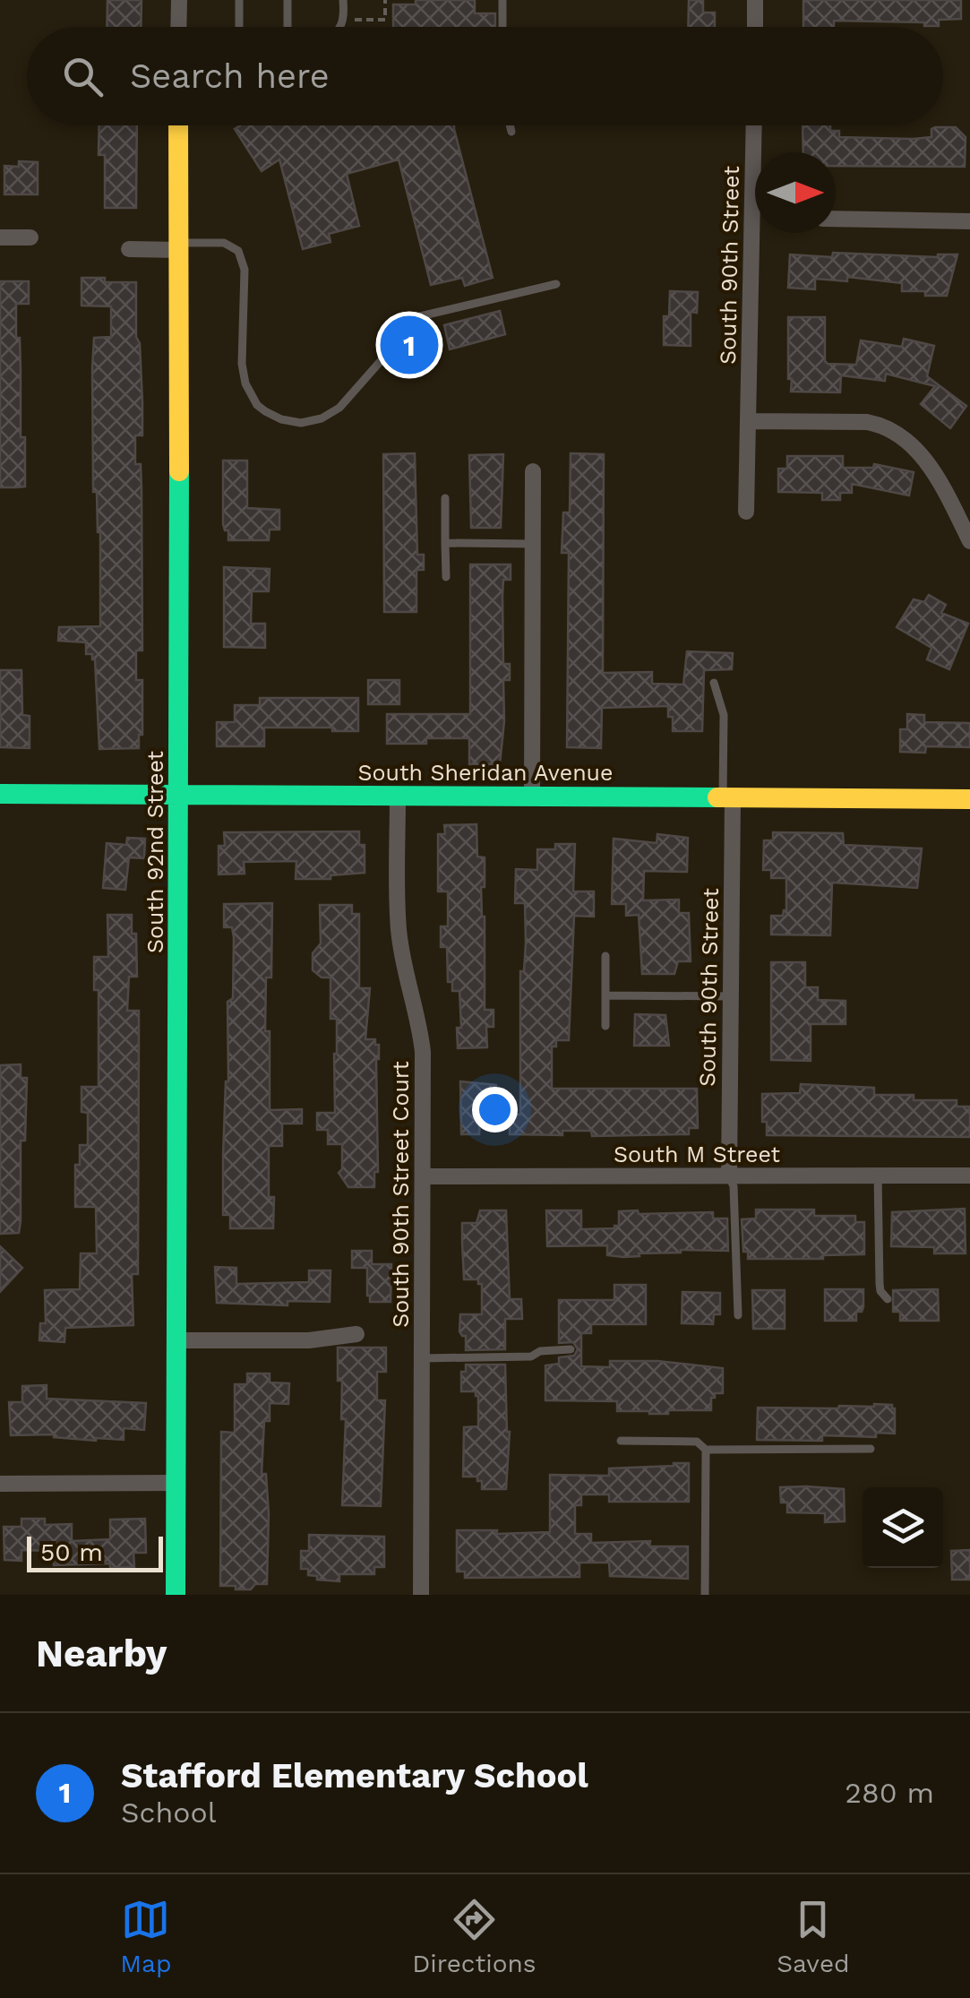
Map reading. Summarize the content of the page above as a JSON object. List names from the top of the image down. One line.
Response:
{"streets":{"street":["South 90th Street","South Sheridan Avenue","South 92nd Street","South M Street","South 90th Street Court"]},"crossings":[["South 90th Street","South Sheridan Avenue"],["South 90th Street","South M Street"],["South Sheridan Avenue","South 92nd Street"],["South Sheridan Avenue","South 90th Street Court"],["South M Street","South 90th Street Court"]],"scale_bar":"50 m","north":"right","page":{"search":"Search here","pins":"1","scale":"50 m","heading":"Nearby","list":[{"mark":"1","name":"Stafford Elementary School","note":"School","value":"280 m"}],"nav":["Map","Directions","Saved"]}}
